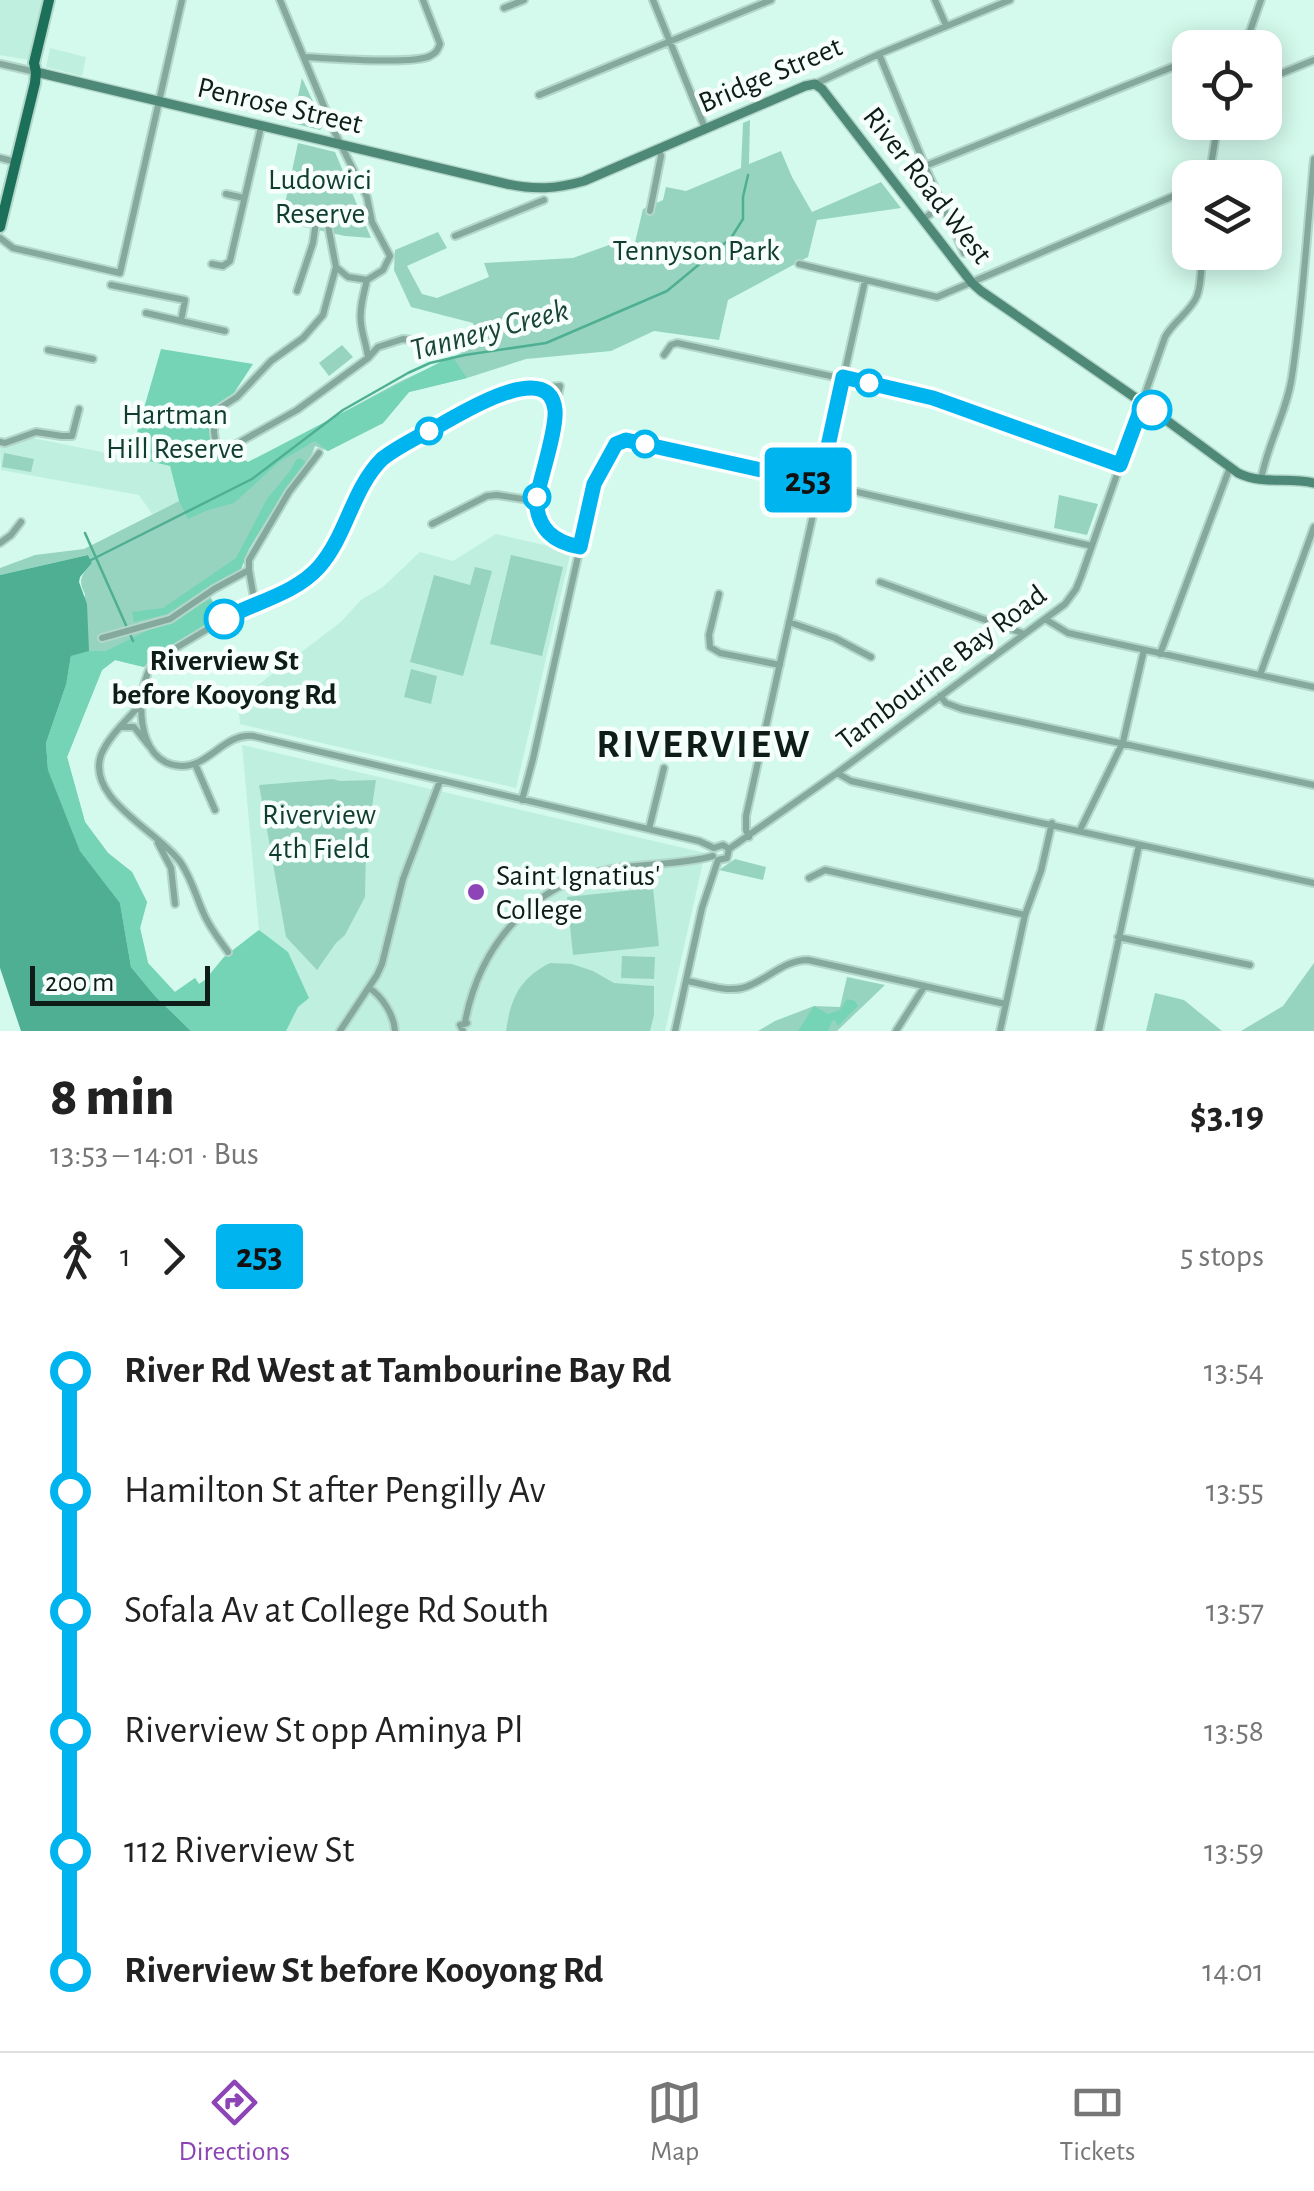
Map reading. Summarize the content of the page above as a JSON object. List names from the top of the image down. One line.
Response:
{"streets":{"main road":["Bridge Street","Penrose Street","River Road West"],"street":["Tambourine Bay Road"]},"crossings":[["Bridge Street","Penrose Street"],["Bridge Street","River Road West"],["River Road West","Tambourine Bay Road"]],"districts":["RIVERVIEW"],"water":["Tannery Creek"],"parks":["Ludowici Reserve","Tennyson Park","Hartman Hill Reserve","Riverview 4th Field"],"places":["Riverview St before Kooyong Rd","Saint Ignatius' College"],"lines":["bus line 253"],"scale_bar":"200 m","page":{"on_map":"253","scale":"200 m","heading":["8 min","13:53 – 14:01 · Bus","$3.19"],"legs":["1","253","5 stops"],"list":[{"name":"River Rd West at Tambourine Bay Rd","value":"13:54"},{"name":"Hamilton St after Pengilly Av","value":"13:55"},{"name":"Sofala Av at College Rd South","value":"13:57"},{"name":"Riverview St opp Aminya Pl","value":"13:58"},{"name":"112 Riverview St","value":"13:59"},{"name":"Riverview St before Kooyong Rd","value":"14:01"}],"tabs":["Directions","Map","Tickets"]}}
